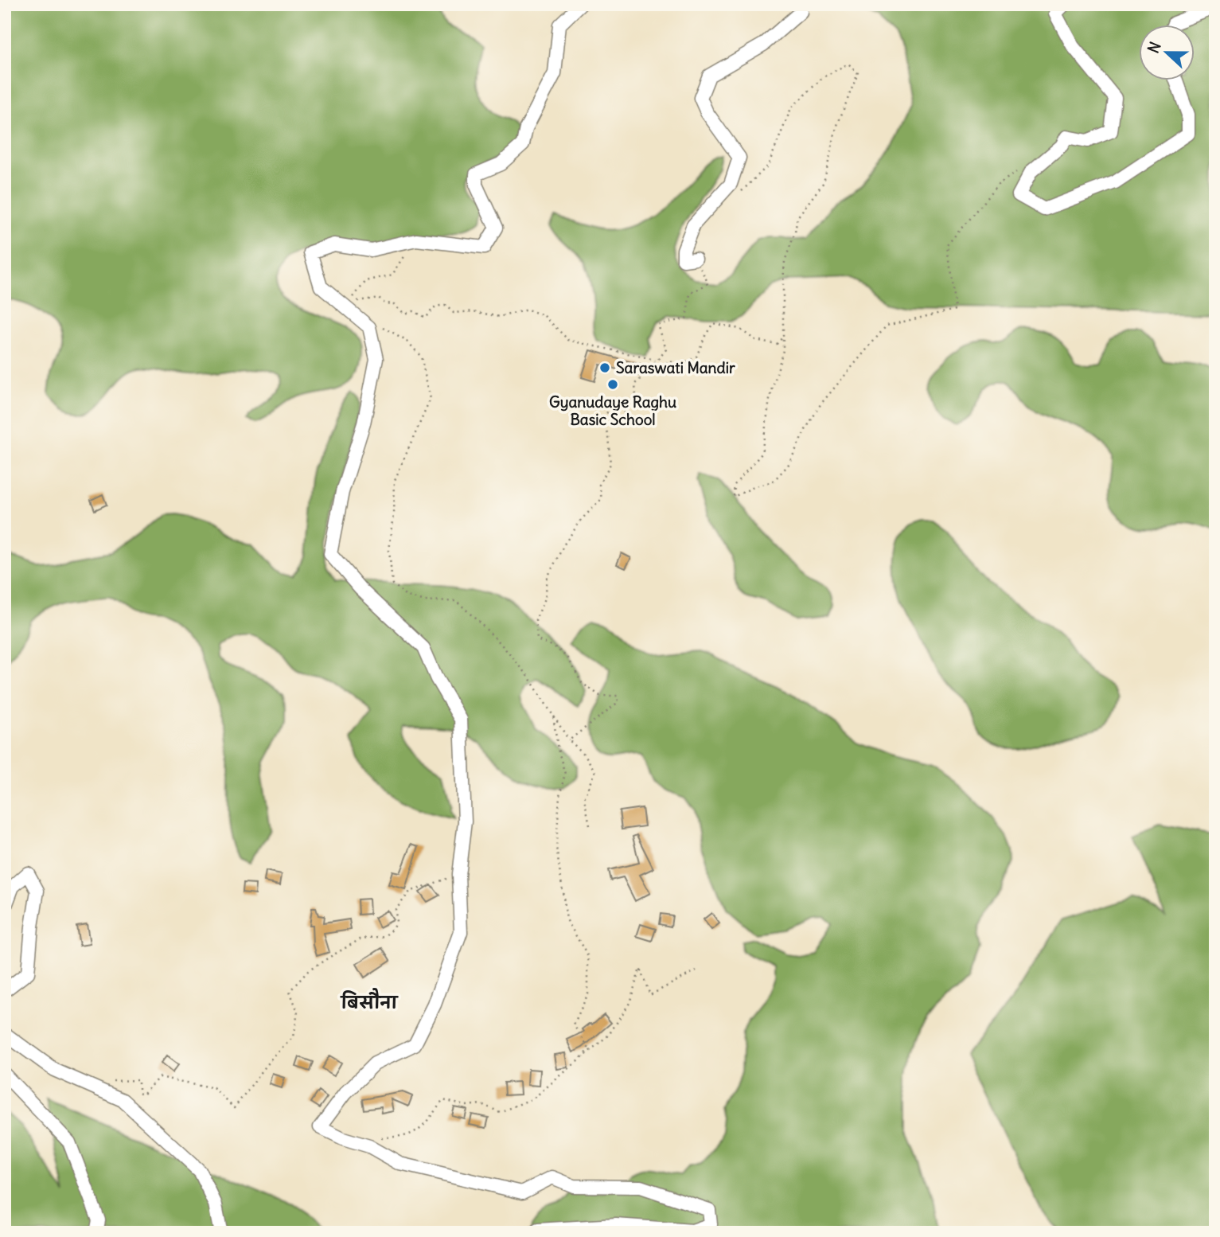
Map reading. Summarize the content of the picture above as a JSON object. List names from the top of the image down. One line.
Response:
{"districts":["बिसौना"],"places":["Saraswati Mandir","Gyanudaye Raghu Basic School"],"north":"left"}
